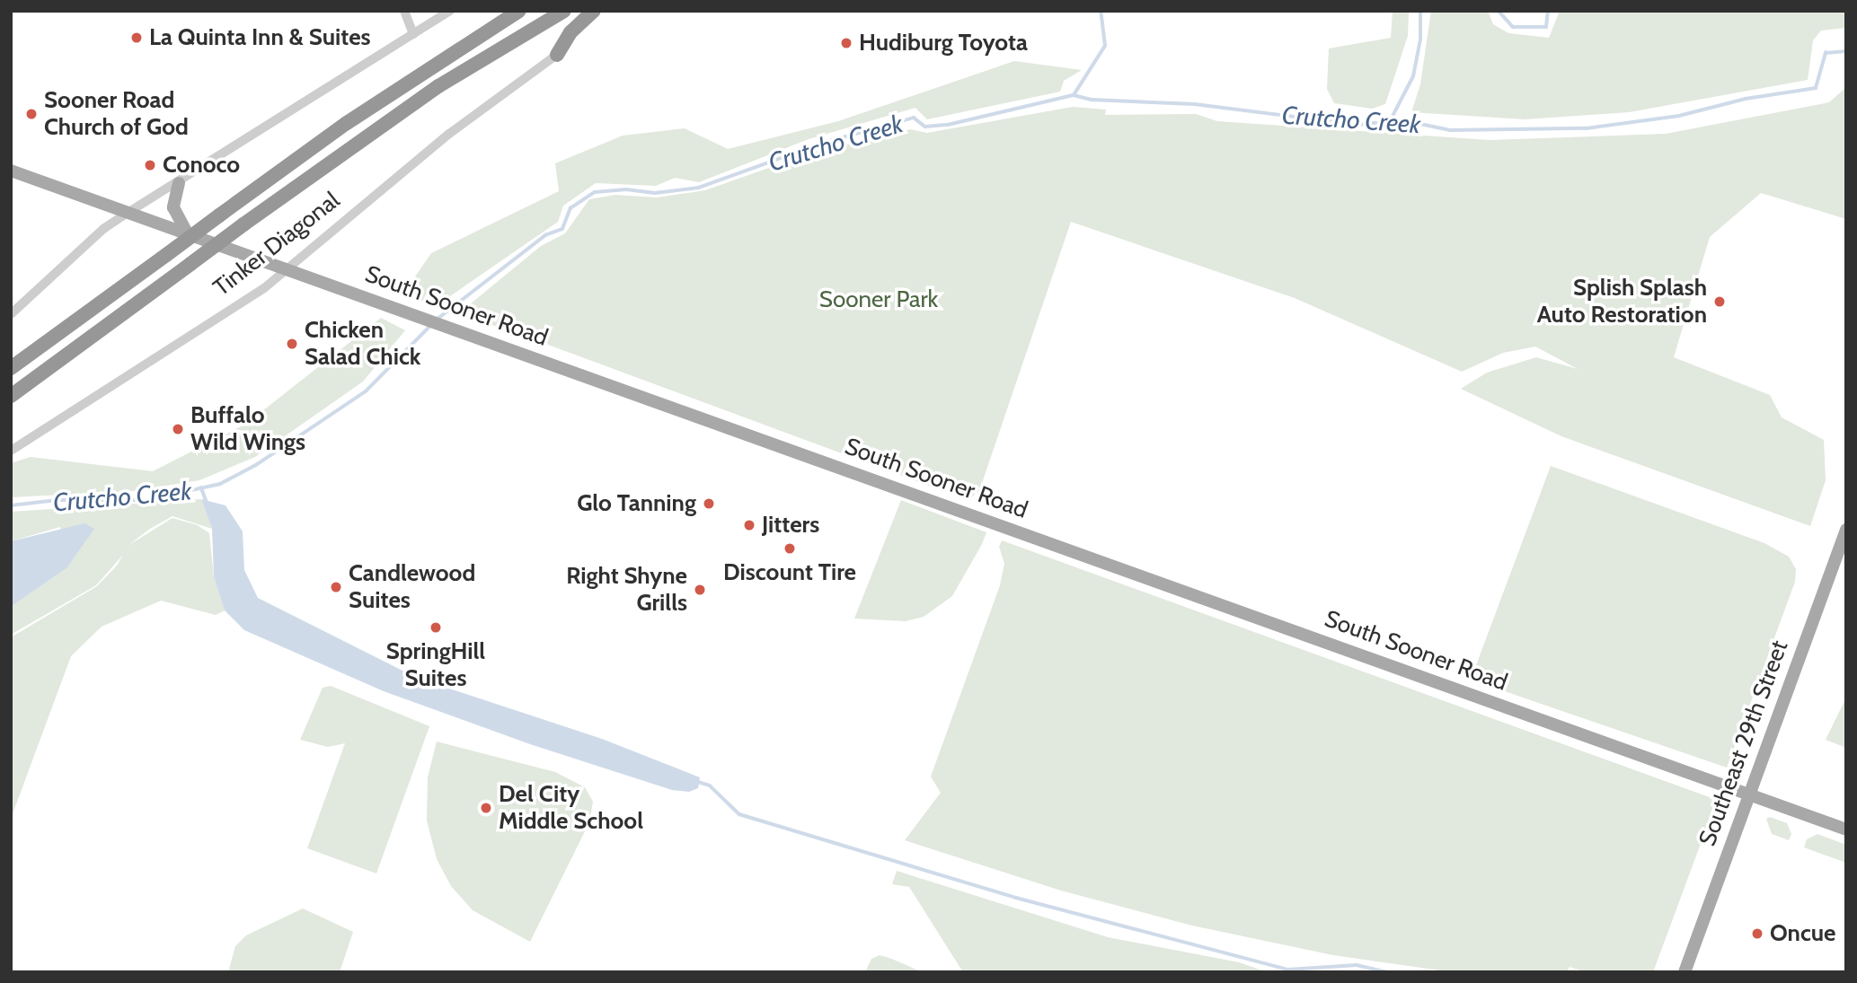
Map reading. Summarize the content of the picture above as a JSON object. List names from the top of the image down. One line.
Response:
{"streets":{"highway":["Tinker Diagonal"],"main road":["South Sooner Road","Southeast 29th Street"]},"crossings":[["Tinker Diagonal","South Sooner Road"],["South Sooner Road","Southeast 29th Street"]],"water":["Crutcho Creek"],"parks":["Sooner Park"],"places":["La Quinta Inn & Suites","Hudiburg Toyota","Sooner Road Church of God","Conoco","Splish Splash Auto Restoration","Chicken Salad Chick","Buffalo Wild Wings","Glo Tanning","Jitters","Discount Tire","Candlewood Suites","Right Shyne Grills","SpringHill Suites","Del City Middle School","Oncue"]}
